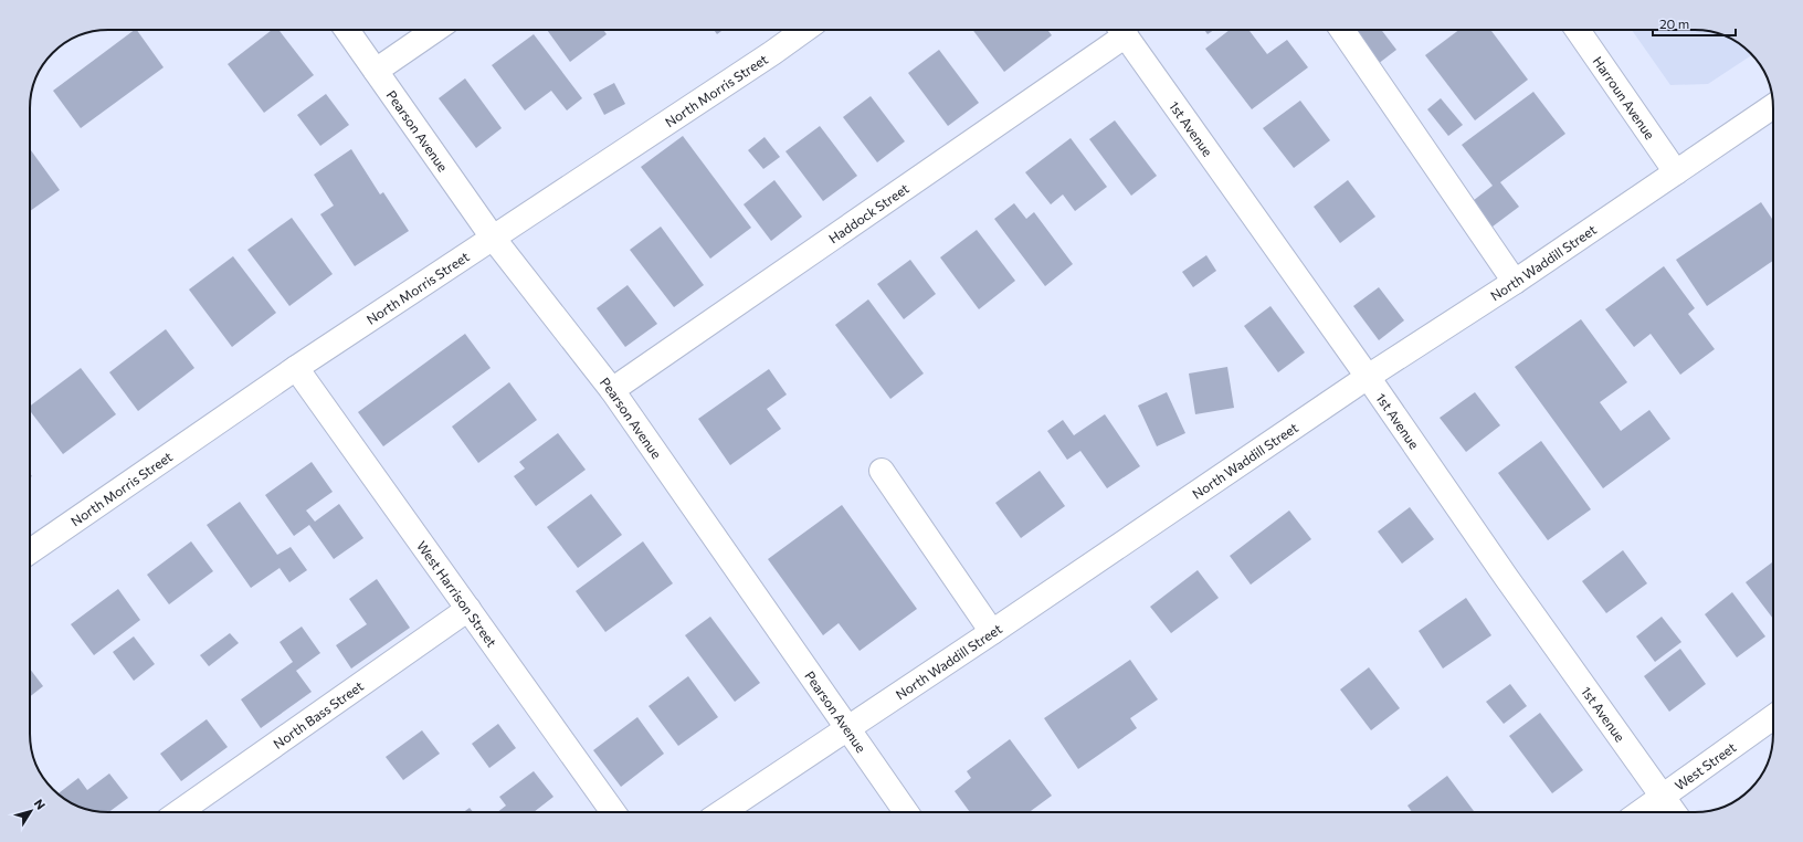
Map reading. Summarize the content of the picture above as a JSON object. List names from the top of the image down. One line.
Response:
{"streets":{"street":["North Morris Street","Harroun Avenue","1st Avenue","Pearson Avenue","Haddock Street","North Waddill Street","West Harrison Street","North Bass Street","West Street"]},"crossings":[["North Morris Street","Pearson Avenue"],["North Morris Street","West Harrison Street"],["Harroun Avenue","North Waddill Street"],["1st Avenue","North Waddill Street"],["1st Avenue","West Street"],["Pearson Avenue","Haddock Street"],["Pearson Avenue","North Waddill Street"],["West Harrison Street","North Bass Street"]],"scale_bar":"20 m","north":"top right"}
